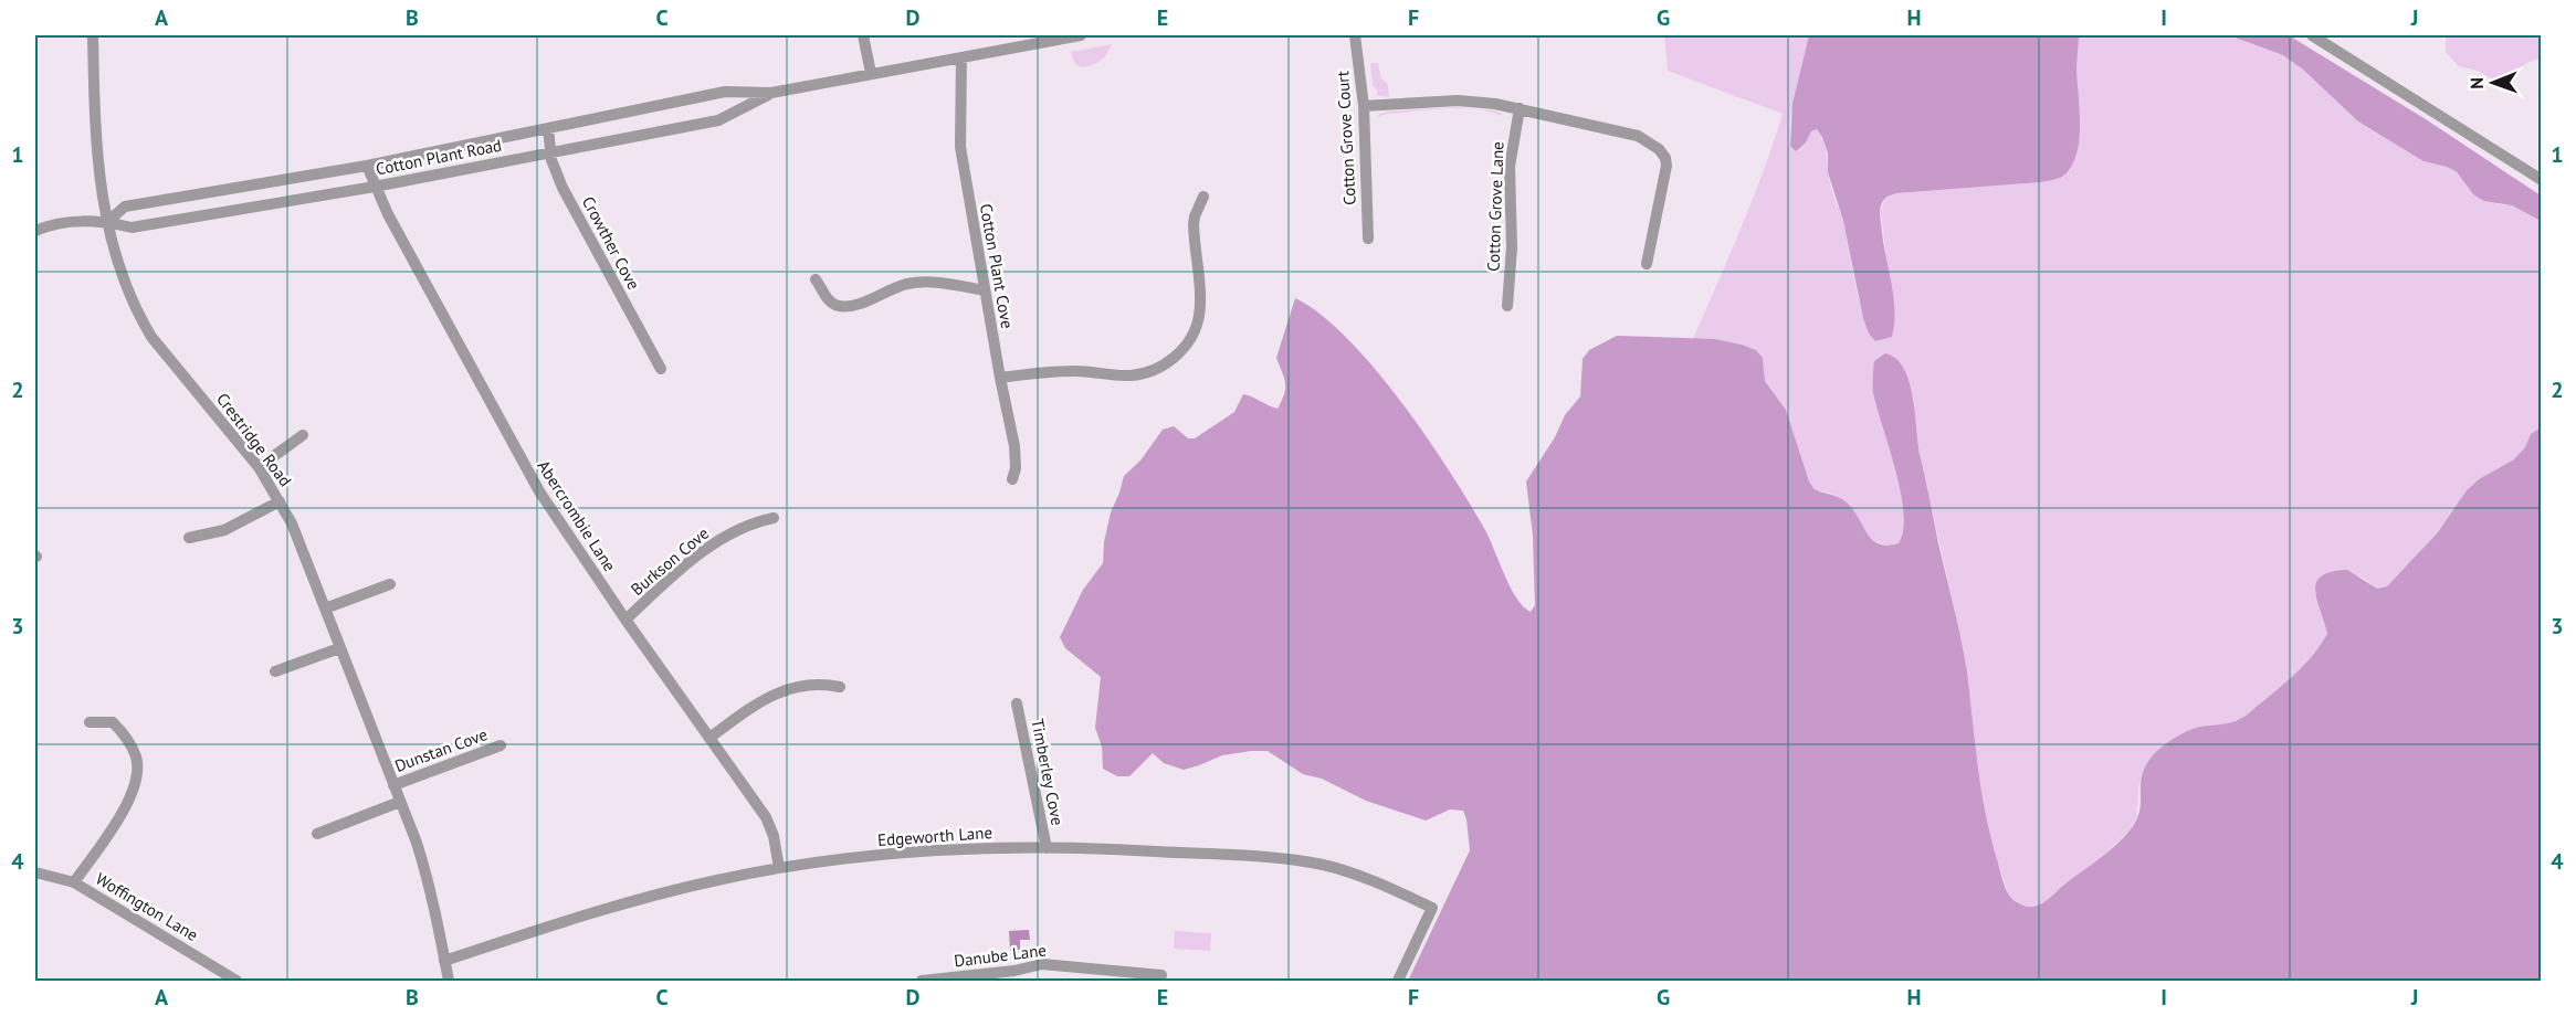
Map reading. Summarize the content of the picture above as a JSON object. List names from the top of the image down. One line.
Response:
{"streets":{"street":["Cotton Grove Court","Cotton Plant Road","Cotton Grove Lane","Crowther Cove","Cotton Plant Cove","Crestridge Road","Abercrombie Lane","Burkson Cove","Dunstan Cove","Timberley Cove","Edgeworth Lane","Woffington Lane","Danube Lane"]},"crossings":[["Cotton Plant Road","Crowther Cove"],["Cotton Plant Road","Cotton Plant Cove"],["Cotton Plant Road","Crestridge Road"],["Cotton Plant Road","Abercrombie Lane"],["Crestridge Road","Dunstan Cove"],["Crestridge Road","Edgeworth Lane"],["Abercrombie Lane","Burkson Cove"],["Abercrombie Lane","Edgeworth Lane"],["Timberley Cove","Edgeworth Lane"]],"north":"left","grid":{"columns":["A","B","C","D","E","F","G","H","I","J"],"rows":["1","2","3","4"]}}
